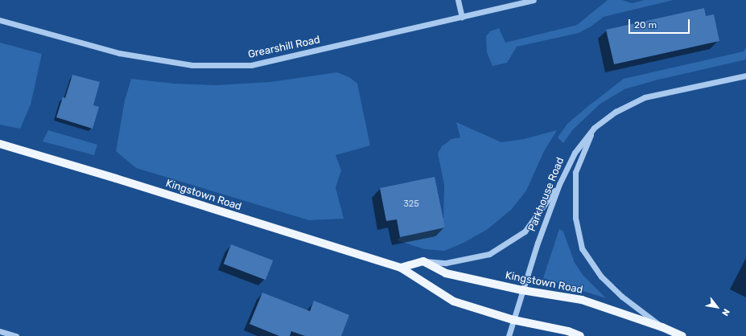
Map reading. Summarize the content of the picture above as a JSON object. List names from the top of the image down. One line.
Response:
{"streets":{"main road":["Kingstown Road"],"street":["Grearshill Road","Parkhouse Road"]},"crossings":[["Parkhouse Road","Kingstown Road"]],"house_numbers":["325"],"scale_bar":"20 m","north":"bottom right"}
